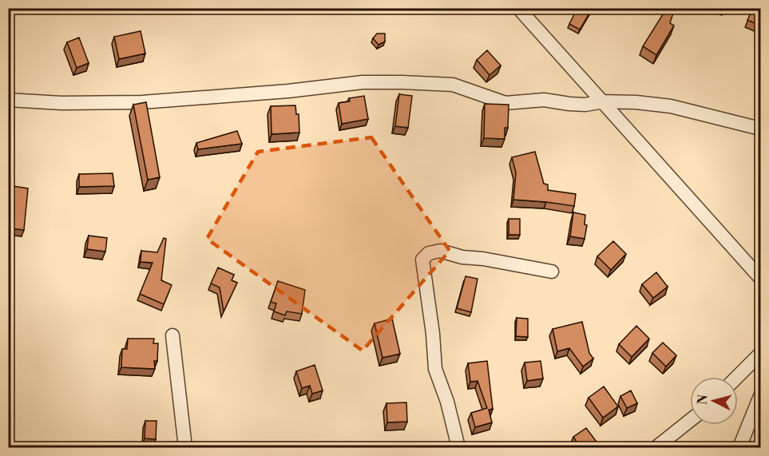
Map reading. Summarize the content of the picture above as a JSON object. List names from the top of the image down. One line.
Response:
{"north":"left"}
